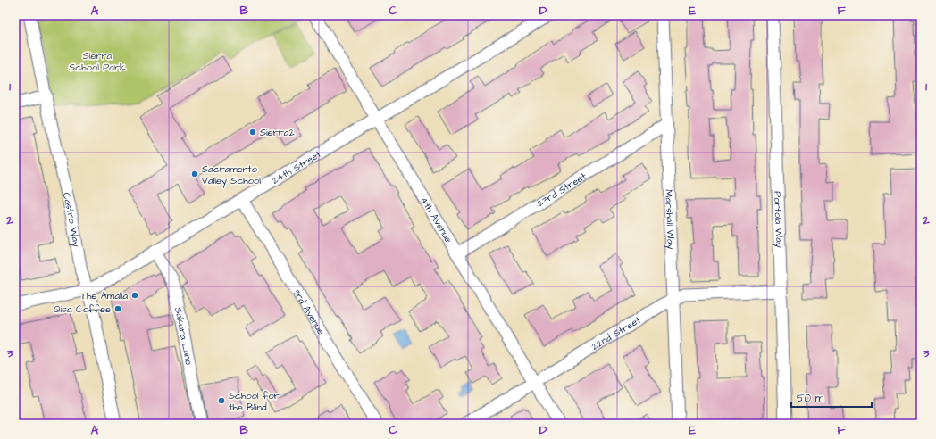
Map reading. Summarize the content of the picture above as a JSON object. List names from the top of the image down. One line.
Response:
{"streets":{"street":["24th Street","23rd Street","Castro Way","4th Avenue","Marshall Way","Portola Way","3rd Avenue","22nd Street","Sakura Lane"]},"crossings":[["24th Street","Castro Way"],["24th Street","4th Avenue"],["24th Street","3rd Avenue"],["24th Street","Sakura Lane"],["23rd Street","4th Avenue"],["23rd Street","Marshall Way"],["4th Avenue","22nd Street"],["Marshall Way","22nd Street"],["Portola Way","22nd Street"]],"parks":["Sierra School Park"],"places":["Sierra2","Sacramento Valley School","The Amalia","Qisa Coffee","School for the Blind"],"scale_bar":"50 m","grid":{"columns":["A","B","C","D","E","F"],"rows":["1","2","3"]}}
